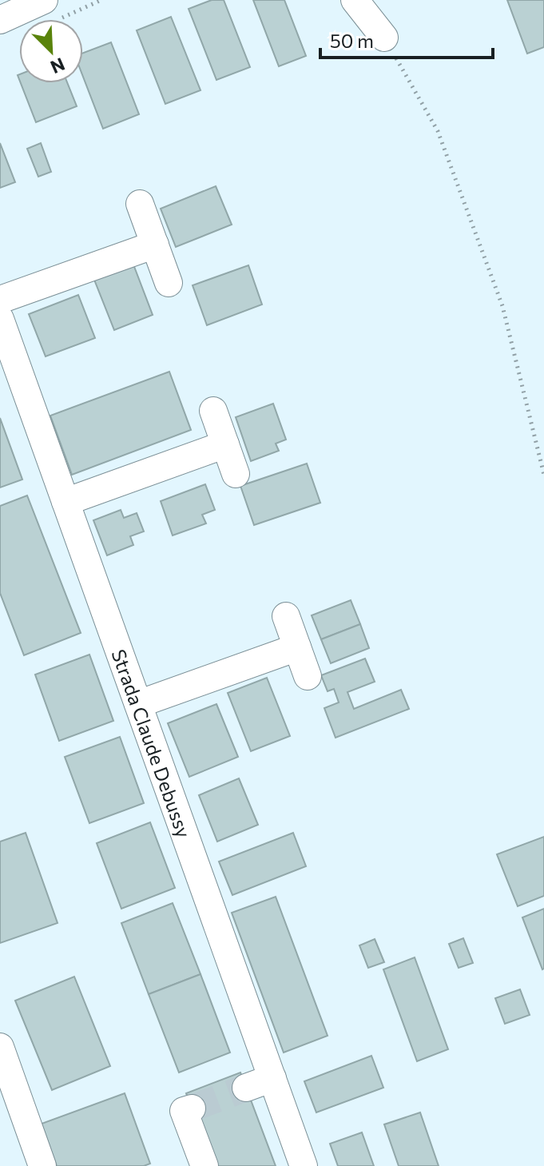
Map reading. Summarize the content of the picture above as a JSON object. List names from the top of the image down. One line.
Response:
{"streets":{"street":["Strada Claude Debussy"]},"scale_bar":"50 m","north":"bottom right"}
